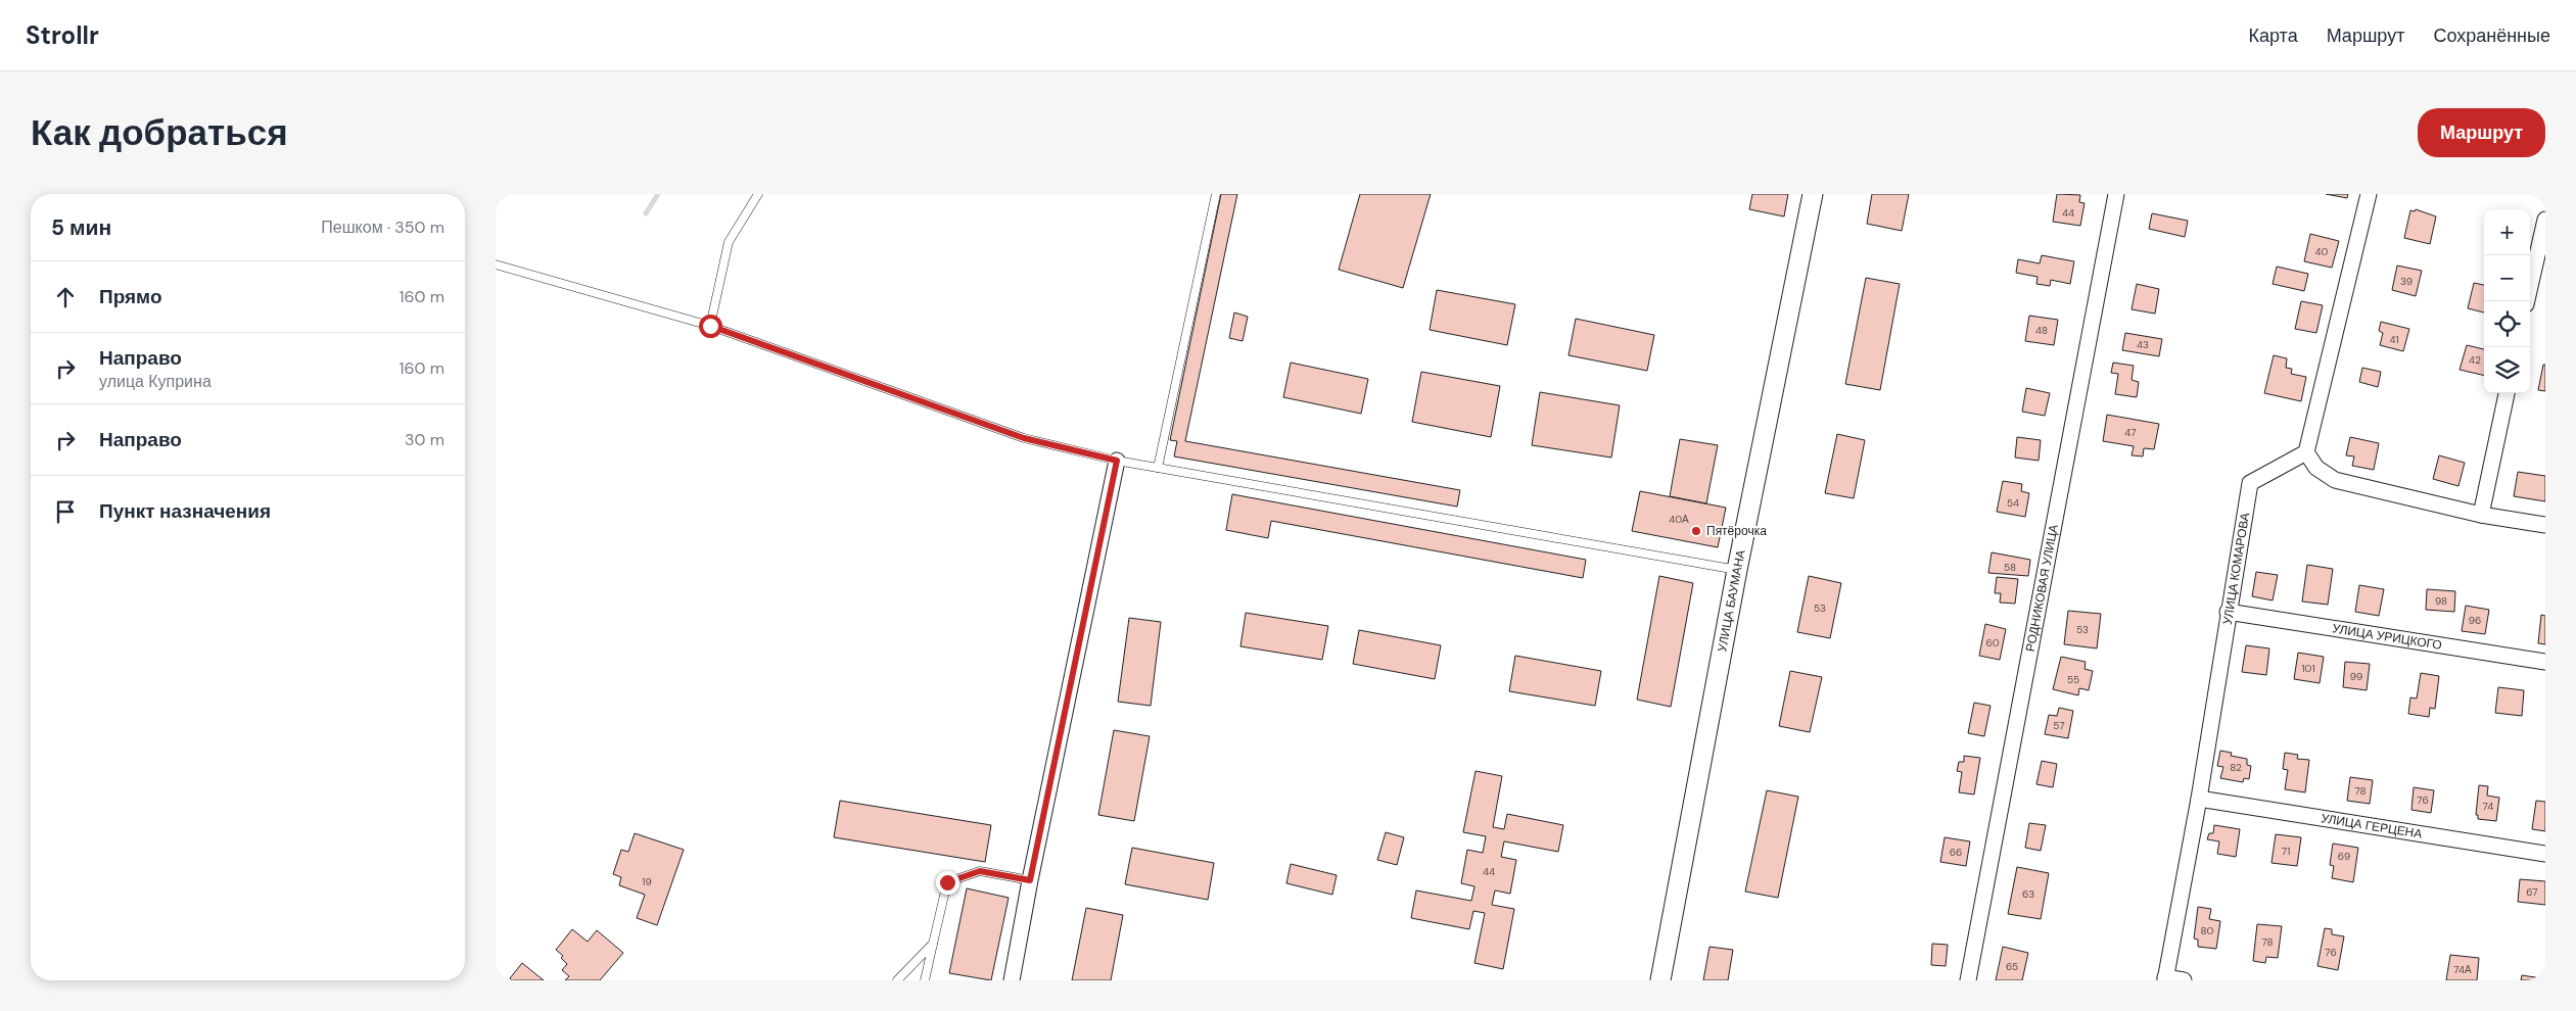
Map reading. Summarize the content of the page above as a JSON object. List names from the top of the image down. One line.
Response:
{"streets":{"street":["УЛИЦА КОМАРОВА","РОДНИКОВАЯ УЛИЦА","УЛИЦА БАУМАНА","УЛИЦА УРИЦКОГО","УЛИЦА ГЕРЦЕНА"]},"crossings":[["УЛИЦА КОМАРОВА","УЛИЦА УРИЦКОГО"],["УЛИЦА КОМАРОВА","УЛИЦА ГЕРЦЕНА"]],"places":["Пятёрочка"],"house_numbers":["44","40","39","48","41","43","42","47","54","40А","58","98","53","96","53","60","101","99","55","57","82","78","76","74","71","66","69","44","19","67","63","80","78","76","65","74А"],"page":{"header":"Strollr","nav":["Карта","Маршрут","Сохранённые"],"buttons":"Маршрут","title":"Как добраться","heading":["5 мин","Пешком · 350 m"],"map_buttons":["+","−"],"list":[["Прямо","160 m"],["Направо","улица Куприна","160 m"],["Направо","30 m"],"Пункт назначения"]}}
